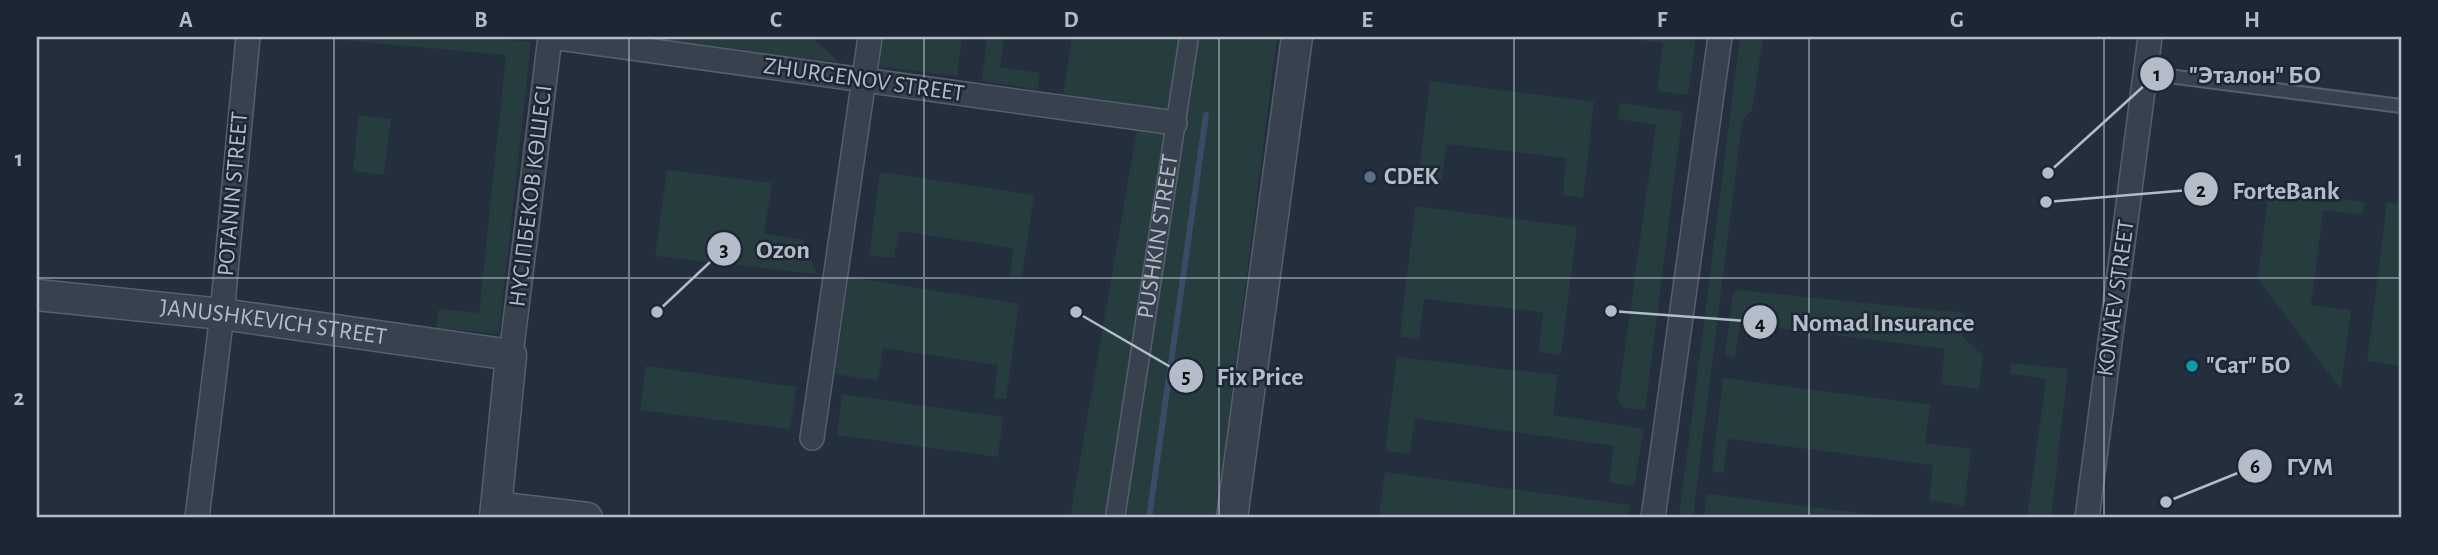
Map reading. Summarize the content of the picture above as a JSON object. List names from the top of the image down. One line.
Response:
{"streets":{"street":["ZHURGENOV STREET","POTANIN STREET","НҮСІПБЕКОВ КӨШЕСІ","PUSHKIN STREET","KONAEV STREET","JANUSHKEVICH STREET"]},"crossings":[["ZHURGENOV STREET","НҮСІПБЕКОВ КӨШЕСІ"],["ZHURGENOV STREET","PUSHKIN STREET"],["POTANIN STREET","JANUSHKEVICH STREET"],["НҮСІПБЕКОВ КӨШЕСІ","JANUSHKEVICH STREET"]],"places":["\"Эталон\" БО","CDEK","ForteBank","Nomad Insurance","Ozon","Fix Price","\"Сат\" БО","ГУМ"],"grid":{"columns":["A","B","C","D","E","F","G","H"],"rows":["1","2"]}}
